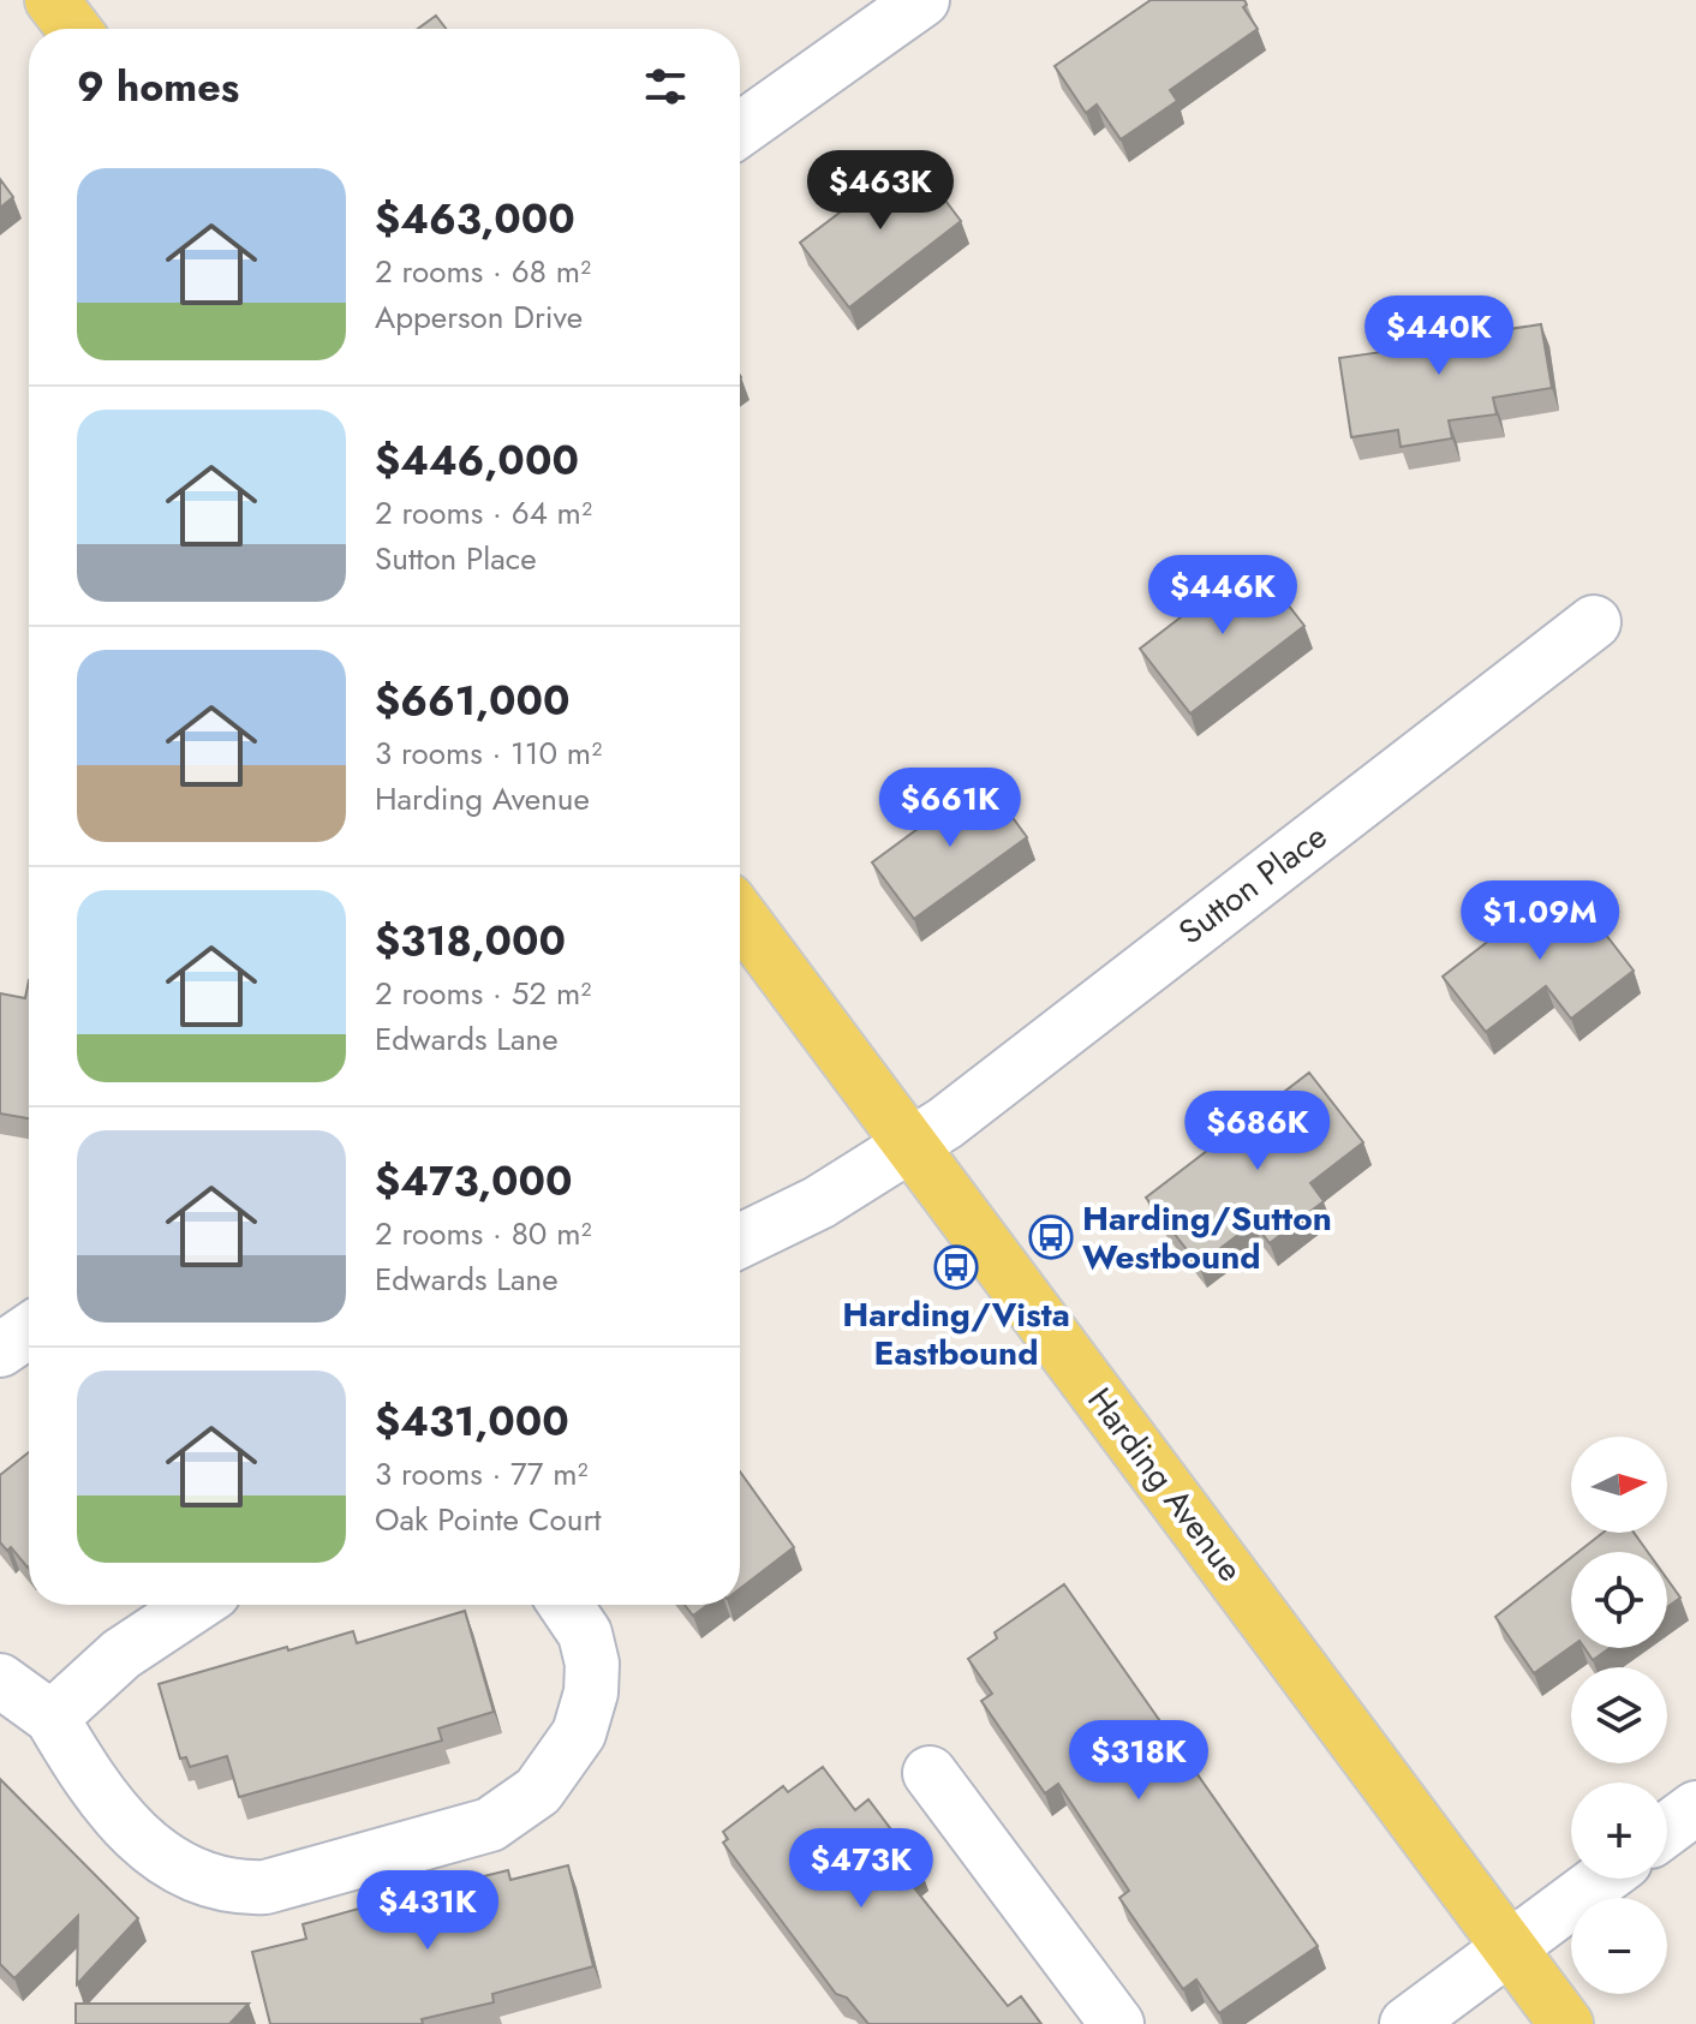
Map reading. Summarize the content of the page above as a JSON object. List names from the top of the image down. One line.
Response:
{"streets":{"main road":["Harding Avenue"],"street":["Sutton Place"]},"crossings":[["Sutton Place","Harding Avenue"]],"places":{"bus stop":["Harding/Sutton Westbound","Harding/Vista Eastbound"]},"north":"right","page":{"heading":"9 homes","list":[{"name":"$463,000","note":"2 rooms · 68 m² · Apperson Drive"},{"name":"$446,000","note":"2 rooms · 64 m² · Sutton Place"},{"name":"$661,000","note":"3 rooms · 110 m² · Harding Avenue"},{"name":"$318,000","note":"2 rooms · 52 m² · Edwards Lane"},{"name":"$473,000","note":"2 rooms · 80 m² · Edwards Lane"},{"name":"$431,000","note":"3 rooms · 77 m² · Oak Pointe Court"}],"price":["$463K","$440K","$446K","$661K","$1.09M","$686K","$318K","$473K","$431K"],"map_buttons":["+","−"]}}
